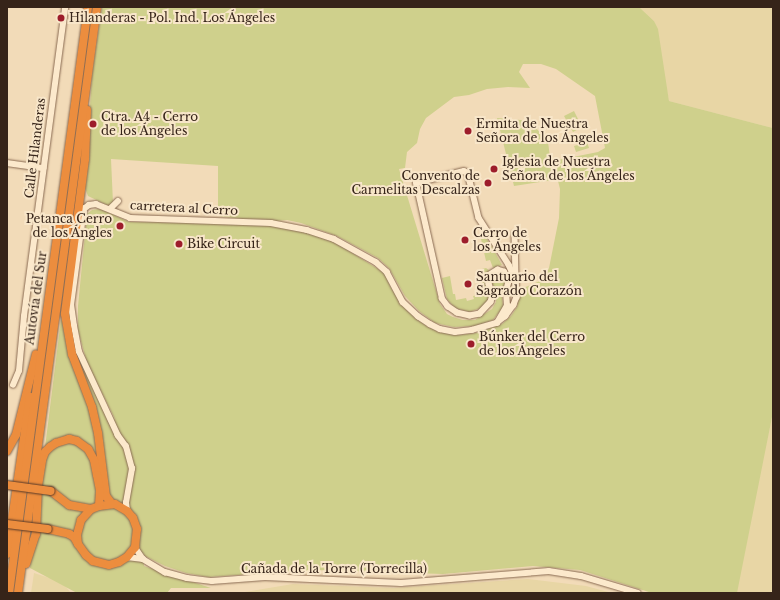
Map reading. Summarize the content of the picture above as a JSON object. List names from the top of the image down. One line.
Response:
{"streets":{"highway":["Autovía del Sur"],"street":["Calle Hilanderas","carretera al Cerro","Cañada de la Torre (Torrecilla)"]},"places":["Hilanderas - Pol. Ind. Los Ángeles","Ctra. A4 - Cerro de los Ángeles","Ermita de Nuestra Señora de los Ángeles","Iglesia de Nuestra Señora de los Ángeles","Convento de Carmelitas Descalzas","Petanca Cerro de los Ángles","Cerro de los Ángeles","Bike Circuit","Santuario del Sagrado Corazón","Búnker del Cerro de los Ángeles"]}
